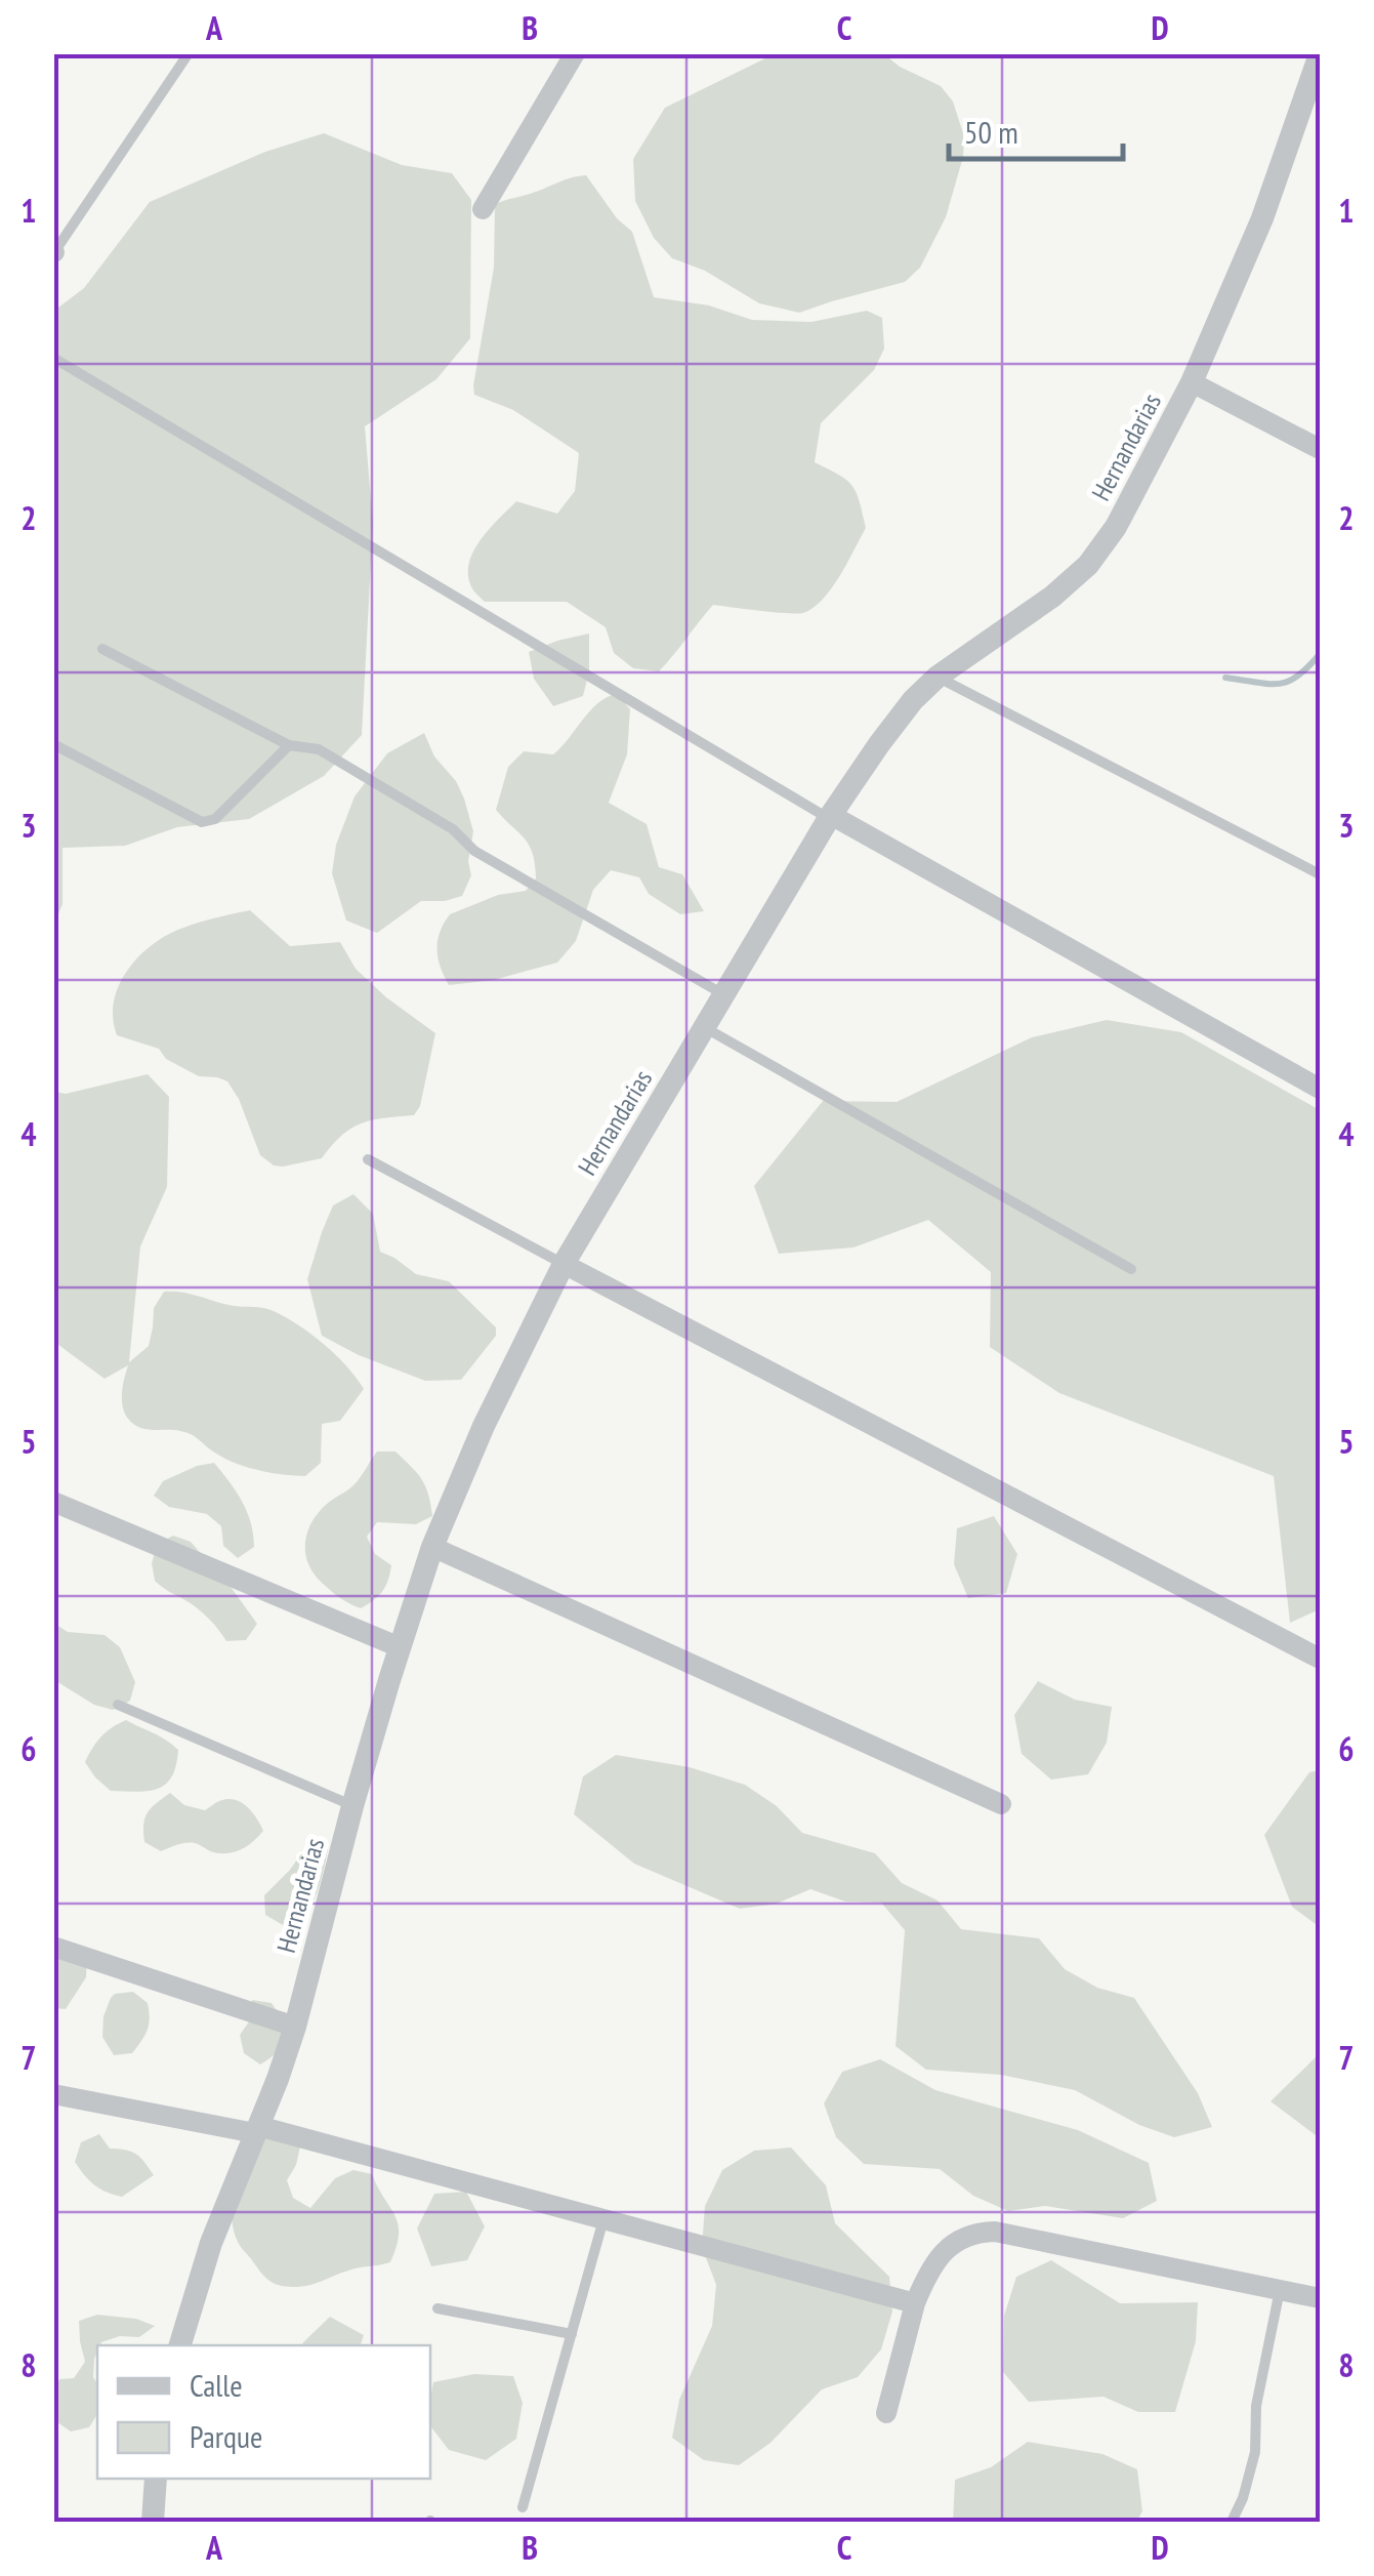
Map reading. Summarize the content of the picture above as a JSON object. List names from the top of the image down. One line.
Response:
{"streets":{"street":["Hernandarias"]},"legend":["Calle","Parque"],"scale_bar":"50 m","grid":{"columns":["A","B","C","D"],"rows":["1","2","3","4","5","6","7","8"]}}
